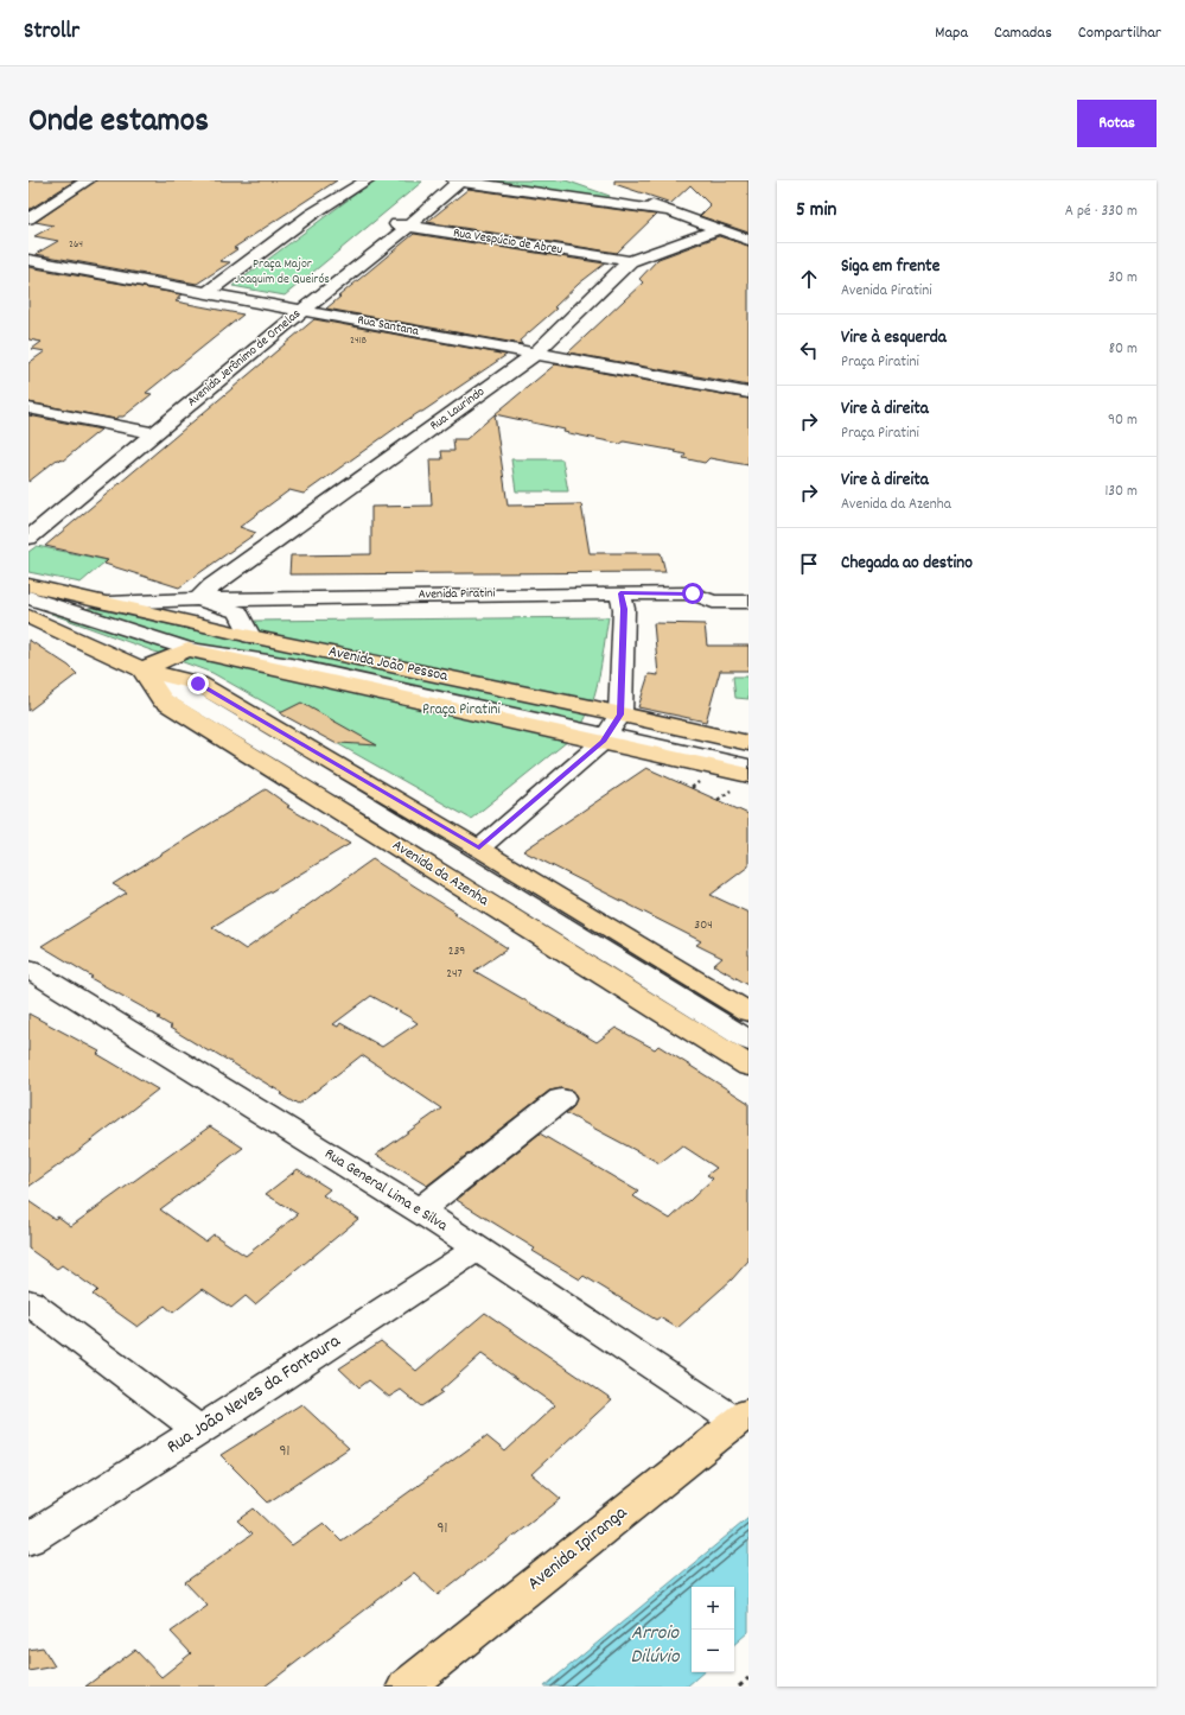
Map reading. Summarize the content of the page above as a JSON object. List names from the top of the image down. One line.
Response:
{"streets":{"main road":["Avenida João Pessoa","Avenida da Azenha","Avenida Ipiranga"],"street":["Rua Vespúcio de Abreu","Rua Santana","Avenida Jerônimo de Ornelas","Rua Laurindo","Avenida Piratini","Rua General Lima e Silva","Rua João Neves da Fontoura"]},"crossings":[["Rua Vespúcio de Abreu","Avenida Jerônimo de Ornelas"],["Rua Vespúcio de Abreu","Rua Laurindo"],["Rua Santana","Avenida Jerônimo de Ornelas"],["Rua Santana","Rua Laurindo"],["Rua Laurindo","Avenida Piratini"],["Avenida Piratini","Avenida João Pessoa"],["Rua General Lima e Silva","Rua João Neves da Fontoura"],["Rua General Lima e Silva","Avenida Ipiranga"]],"water":["Arroio Dilúvio"],"parks":["Praça Major Joaquim de Queirós","Praça Piratini"],"house_numbers":["264","241B","304","239","247","91","91"],"page":{"header":"Strollr","nav":["Mapa","Camadas","Compartilhar"],"title":"Onde estamos","buttons":"Rotas","heading":["5 min","A pé · 330 m"],"list":[["Siga em frente","Avenida Piratini","30 m"],["Vire à esquerda","Praça Piratini","80 m"],["Vire à direita","Praça Piratini","90 m"],["Vire à direita","Avenida da Azenha","130 m"],"Chegada ao destino"],"map_buttons":["+","−"]}}
